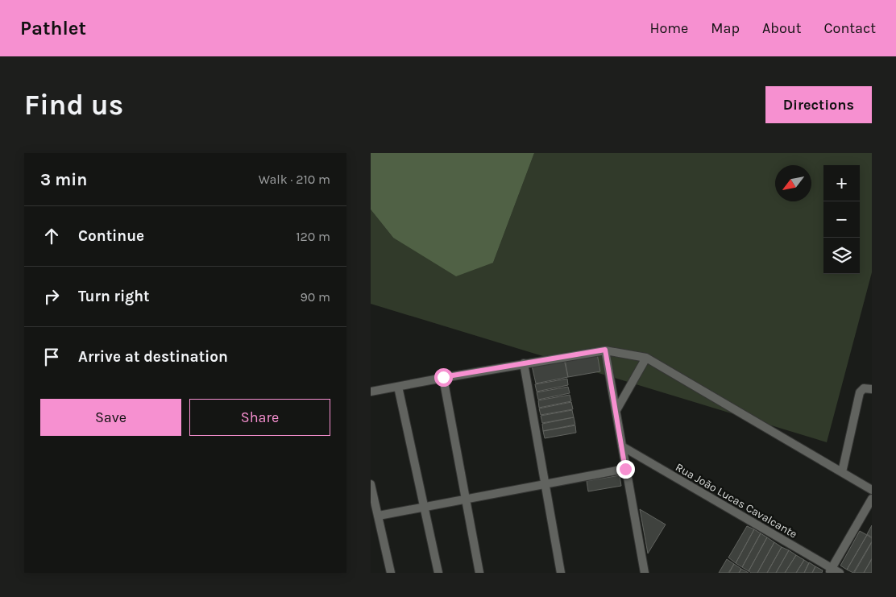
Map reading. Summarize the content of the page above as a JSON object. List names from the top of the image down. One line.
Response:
{"streets":{"street":["Rua João Lucas Cavalcante"]},"north":"bottom left","page":{"header":"Pathlet","nav":["Home","Map","About","Contact"],"buttons":["Directions",["Save","Share"]],"title":"Find us","heading":["3 min","Walk · 210 m"],"map_buttons":["+","−"],"list":[["Continue","120 m"],["Turn right","90 m"],"Arrive at destination"]}}
